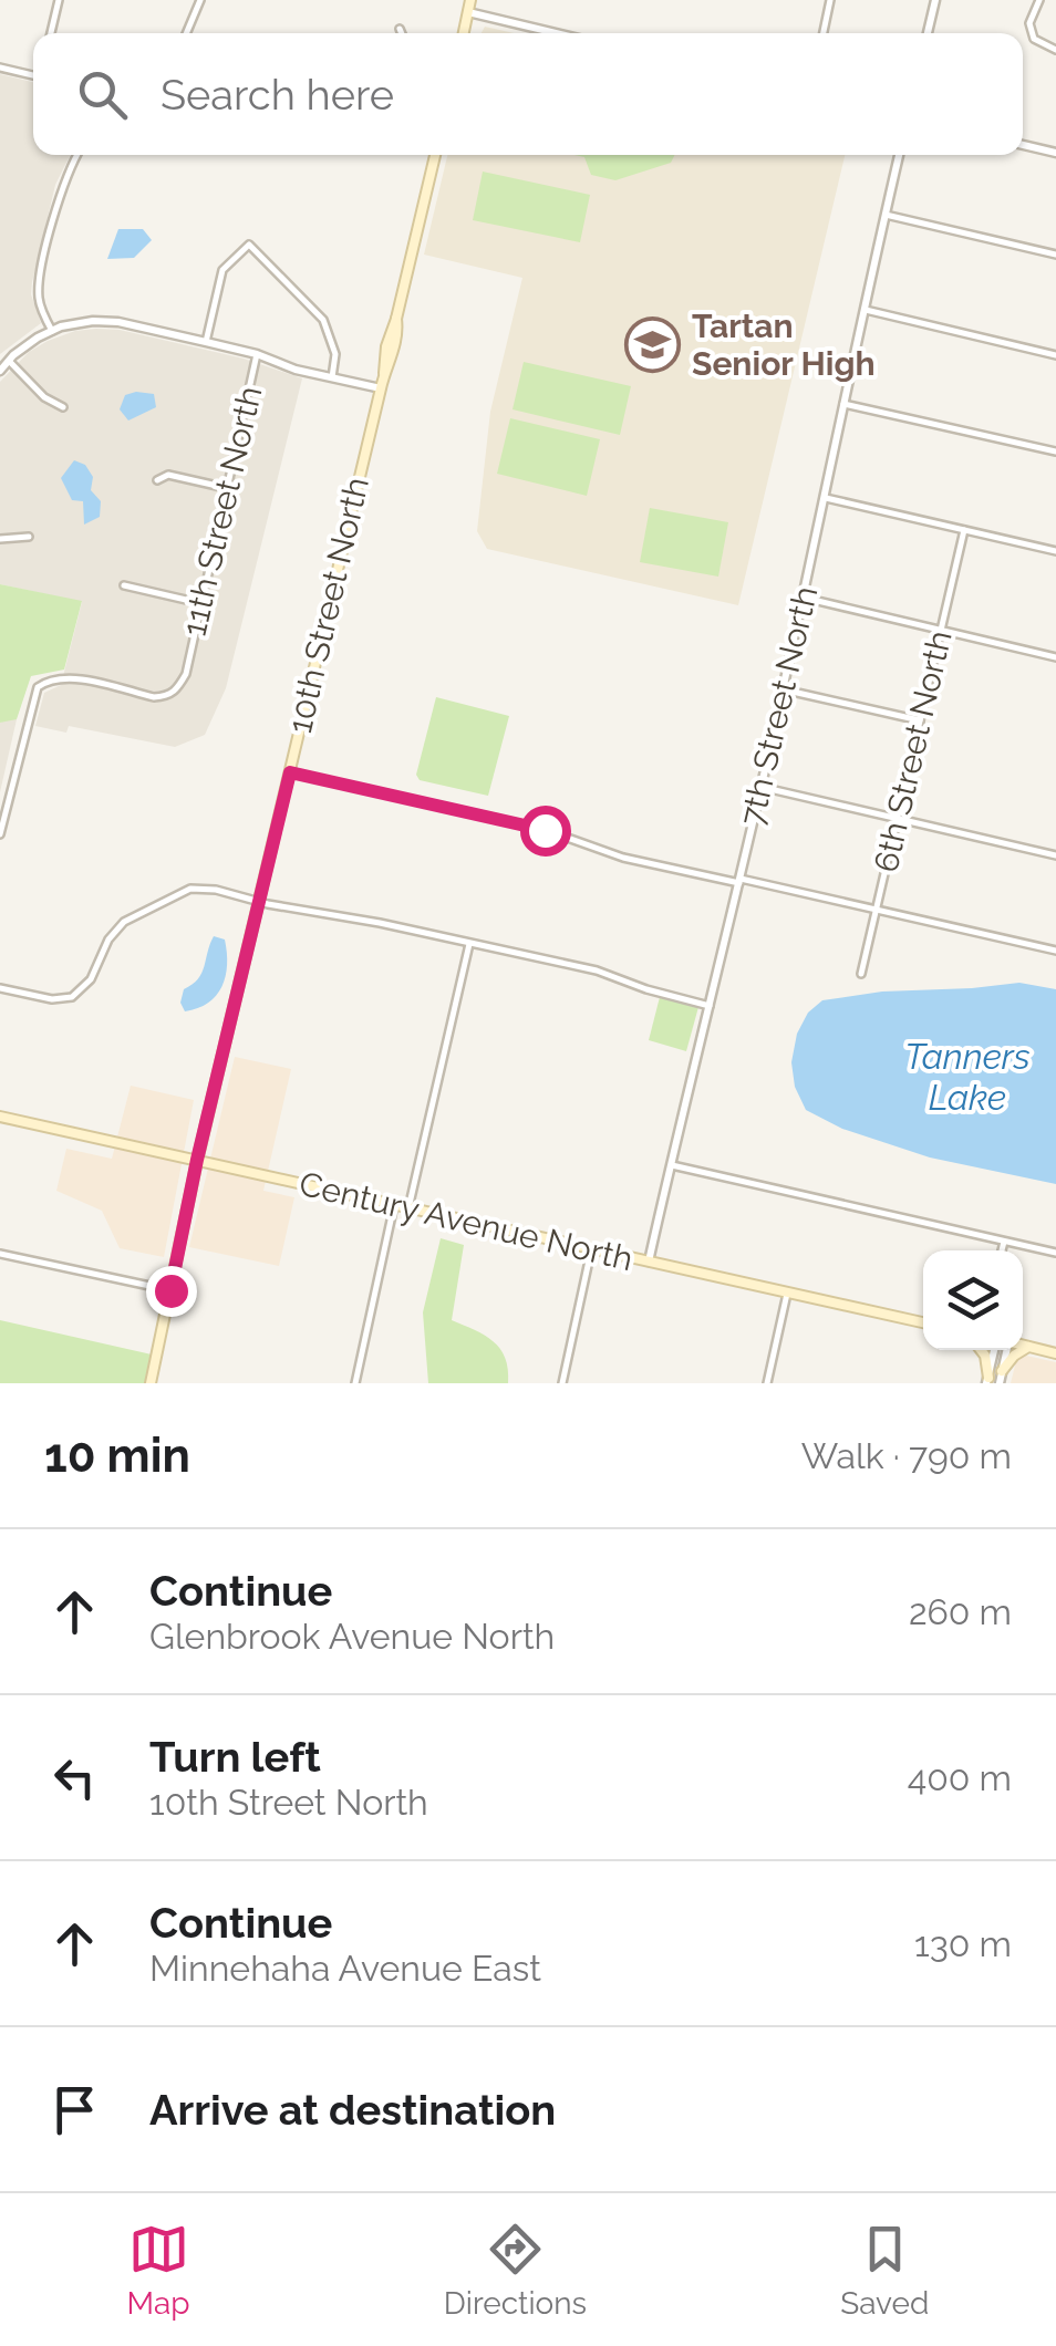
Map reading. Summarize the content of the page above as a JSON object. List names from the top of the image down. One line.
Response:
{"streets":{"main road":["10th Street North","Century Avenue North"],"street":["11th Street North","7th Street North","6th Street North"]},"crossings":[["10th Street North","Century Avenue North"],["7th Street North","Century Avenue North"]],"water":["Tanners Lake"],"places":{"school or university":["Tartan Senior High"]},"page":{"search":"Search here","heading":["10 min","Walk · 790 m"],"list":[["Continue","Glenbrook Avenue North","260 m"],["Turn left","10th Street North","400 m"],["Continue","Minnehaha Avenue East","130 m"],"Arrive at destination"],"nav":["Map","Directions","Saved"]}}
